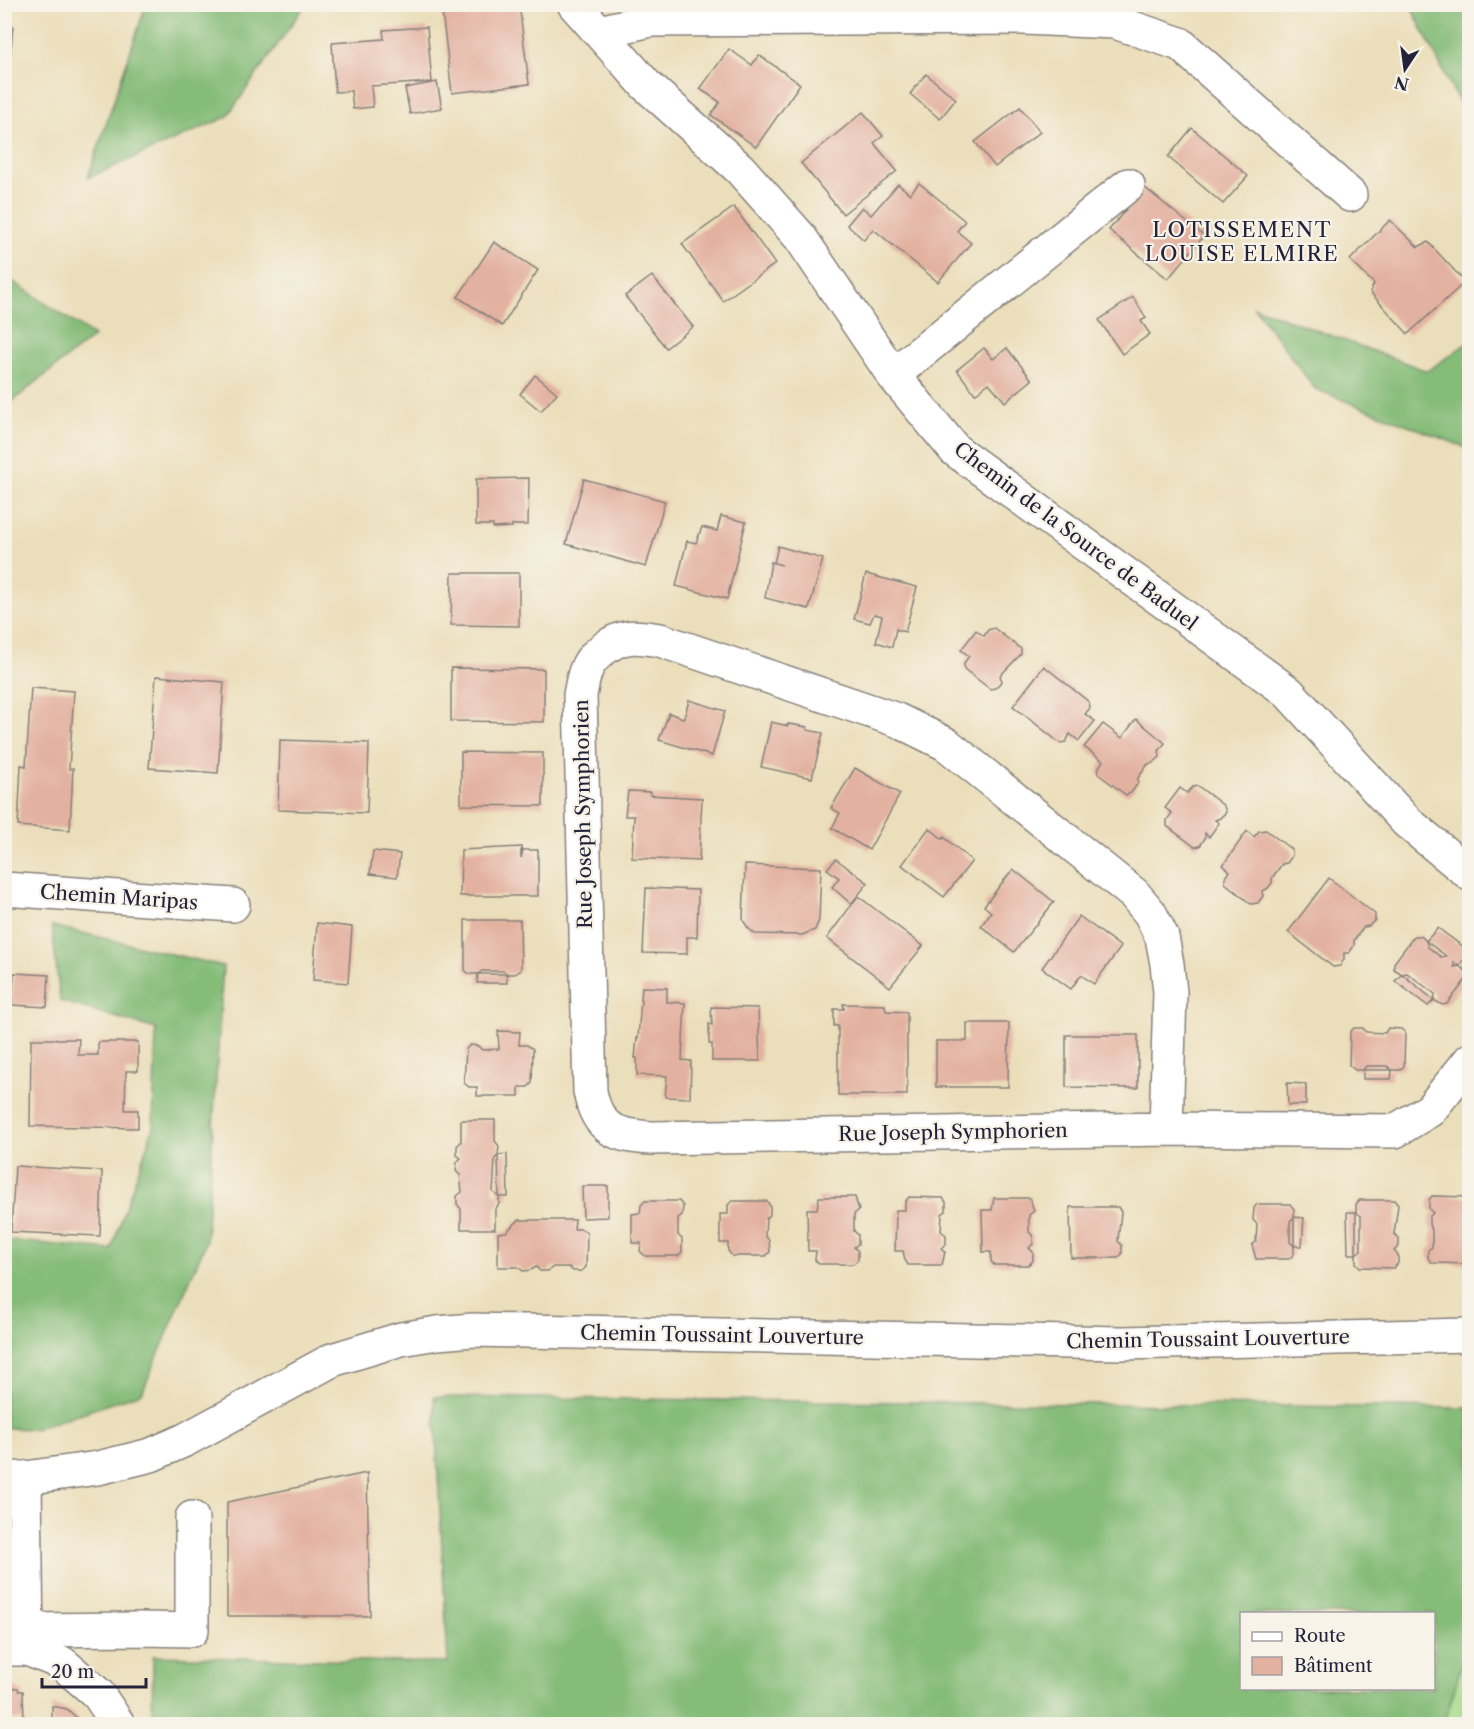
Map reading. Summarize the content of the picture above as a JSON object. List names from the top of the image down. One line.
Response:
{"streets":{"street":["Chemin de la Source de Baduel","Rue Joseph Symphorien","Chemin Maripas","Chemin Toussaint Louverture"]},"districts":["LOTISSEMENT LOUISE ELMIRE"],"legend":["Route","Bâtiment"],"scale_bar":"20 m","north":"bottom"}
